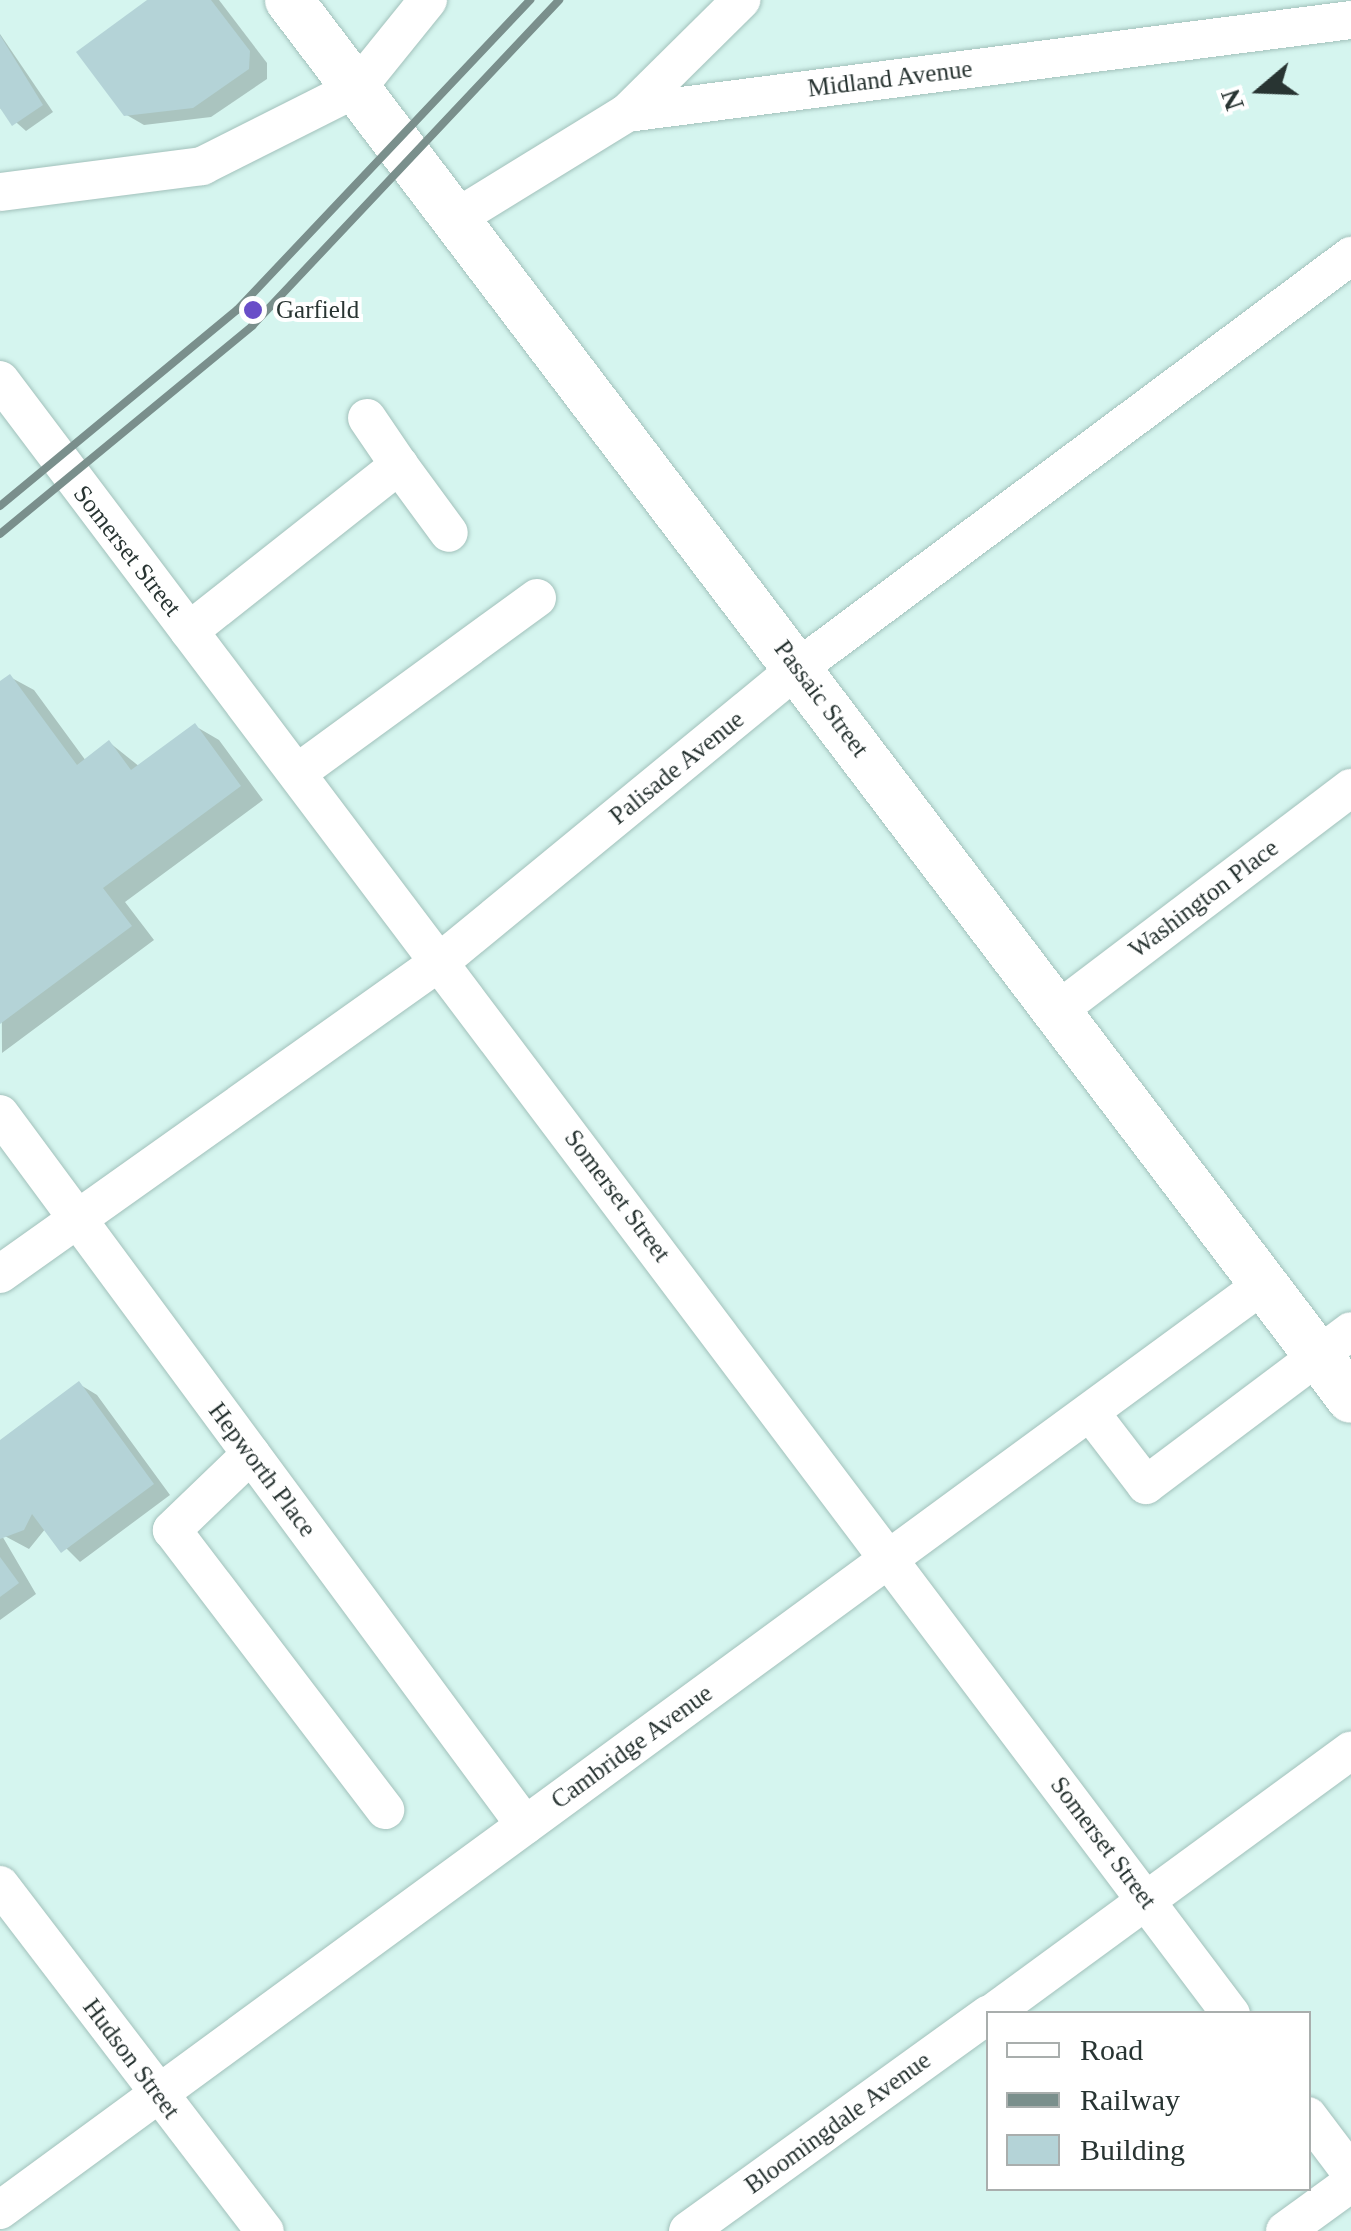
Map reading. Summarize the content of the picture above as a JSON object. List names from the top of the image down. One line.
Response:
{"streets":{"main road":["Passaic Street"],"street":["Midland Avenue","Somerset Street","Palisade Avenue","Washington Place","Hepworth Place","Cambridge Avenue","Hudson Street","Bloomingdale Avenue"]},"crossings":[["Midland Avenue","Passaic Street"],["Somerset Street","Palisade Avenue"],["Somerset Street","Cambridge Avenue"],["Somerset Street","Bloomingdale Avenue"],["Passaic Street","Palisade Avenue"],["Passaic Street","Washington Place"],["Passaic Street","Cambridge Avenue"],["Palisade Avenue","Hepworth Place"],["Hepworth Place","Cambridge Avenue"],["Cambridge Avenue","Hudson Street"]],"places":["Garfield"],"legend":["Road","Railway","Building"],"north":"left"}
